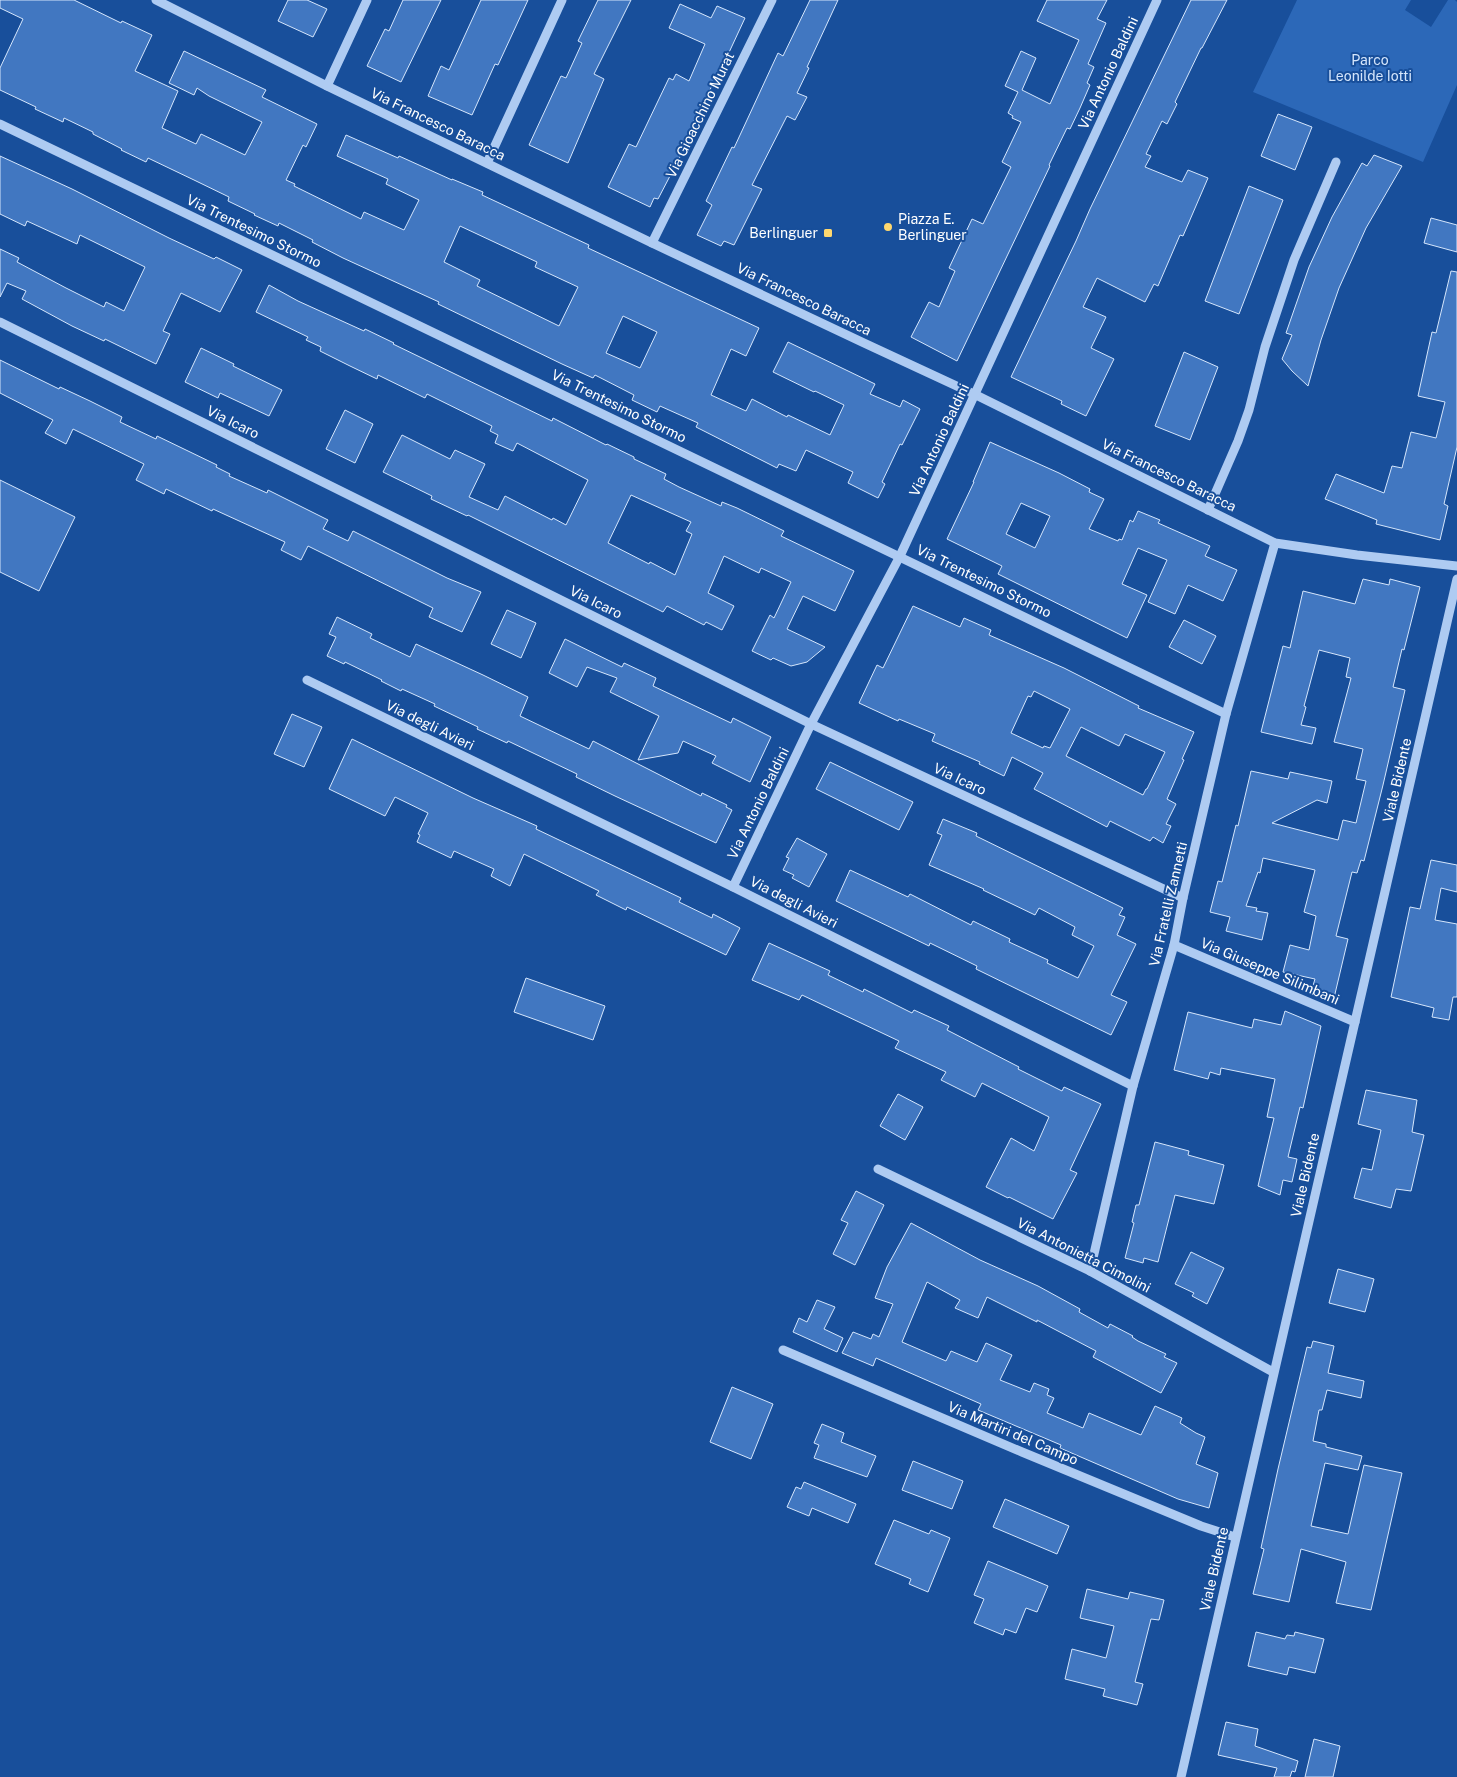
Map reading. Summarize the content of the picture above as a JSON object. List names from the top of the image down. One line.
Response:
{"streets":{"street":["Via Antonio Baldini","Via Gioacchino Murat","Via Francesco Baracca","Via Trentesimo Stormo","Via Icaro","Via degli Avieri","Viale Bidente","Via Fratelli Zannetti","Via Giuseppe Silimbani","Via Antonietta Cimolini","Via Martiri del Campo"]},"crossings":[["Via Antonio Baldini","Via Francesco Baracca"],["Via Antonio Baldini","Via Trentesimo Stormo"],["Via Antonio Baldini","Via Icaro"],["Via Antonio Baldini","Via degli Avieri"],["Via Gioacchino Murat","Via Francesco Baracca"],["Via Francesco Baracca","Via Fratelli Zannetti"],["Via Trentesimo Stormo","Via Fratelli Zannetti"],["Via Icaro","Via Fratelli Zannetti"],["Via degli Avieri","Via Fratelli Zannetti"],["Viale Bidente","Via Giuseppe Silimbani"],["Viale Bidente","Via Antonietta Cimolini"],["Viale Bidente","Via Martiri del Campo"],["Via Fratelli Zannetti","Via Giuseppe Silimbani"],["Via Fratelli Zannetti","Via Antonietta Cimolini"]],"parks":["Parco Leonilde Iotti"],"places":{"other":["Piazza E. Berlinguer"],"transit":["Berlinguer"]}}
